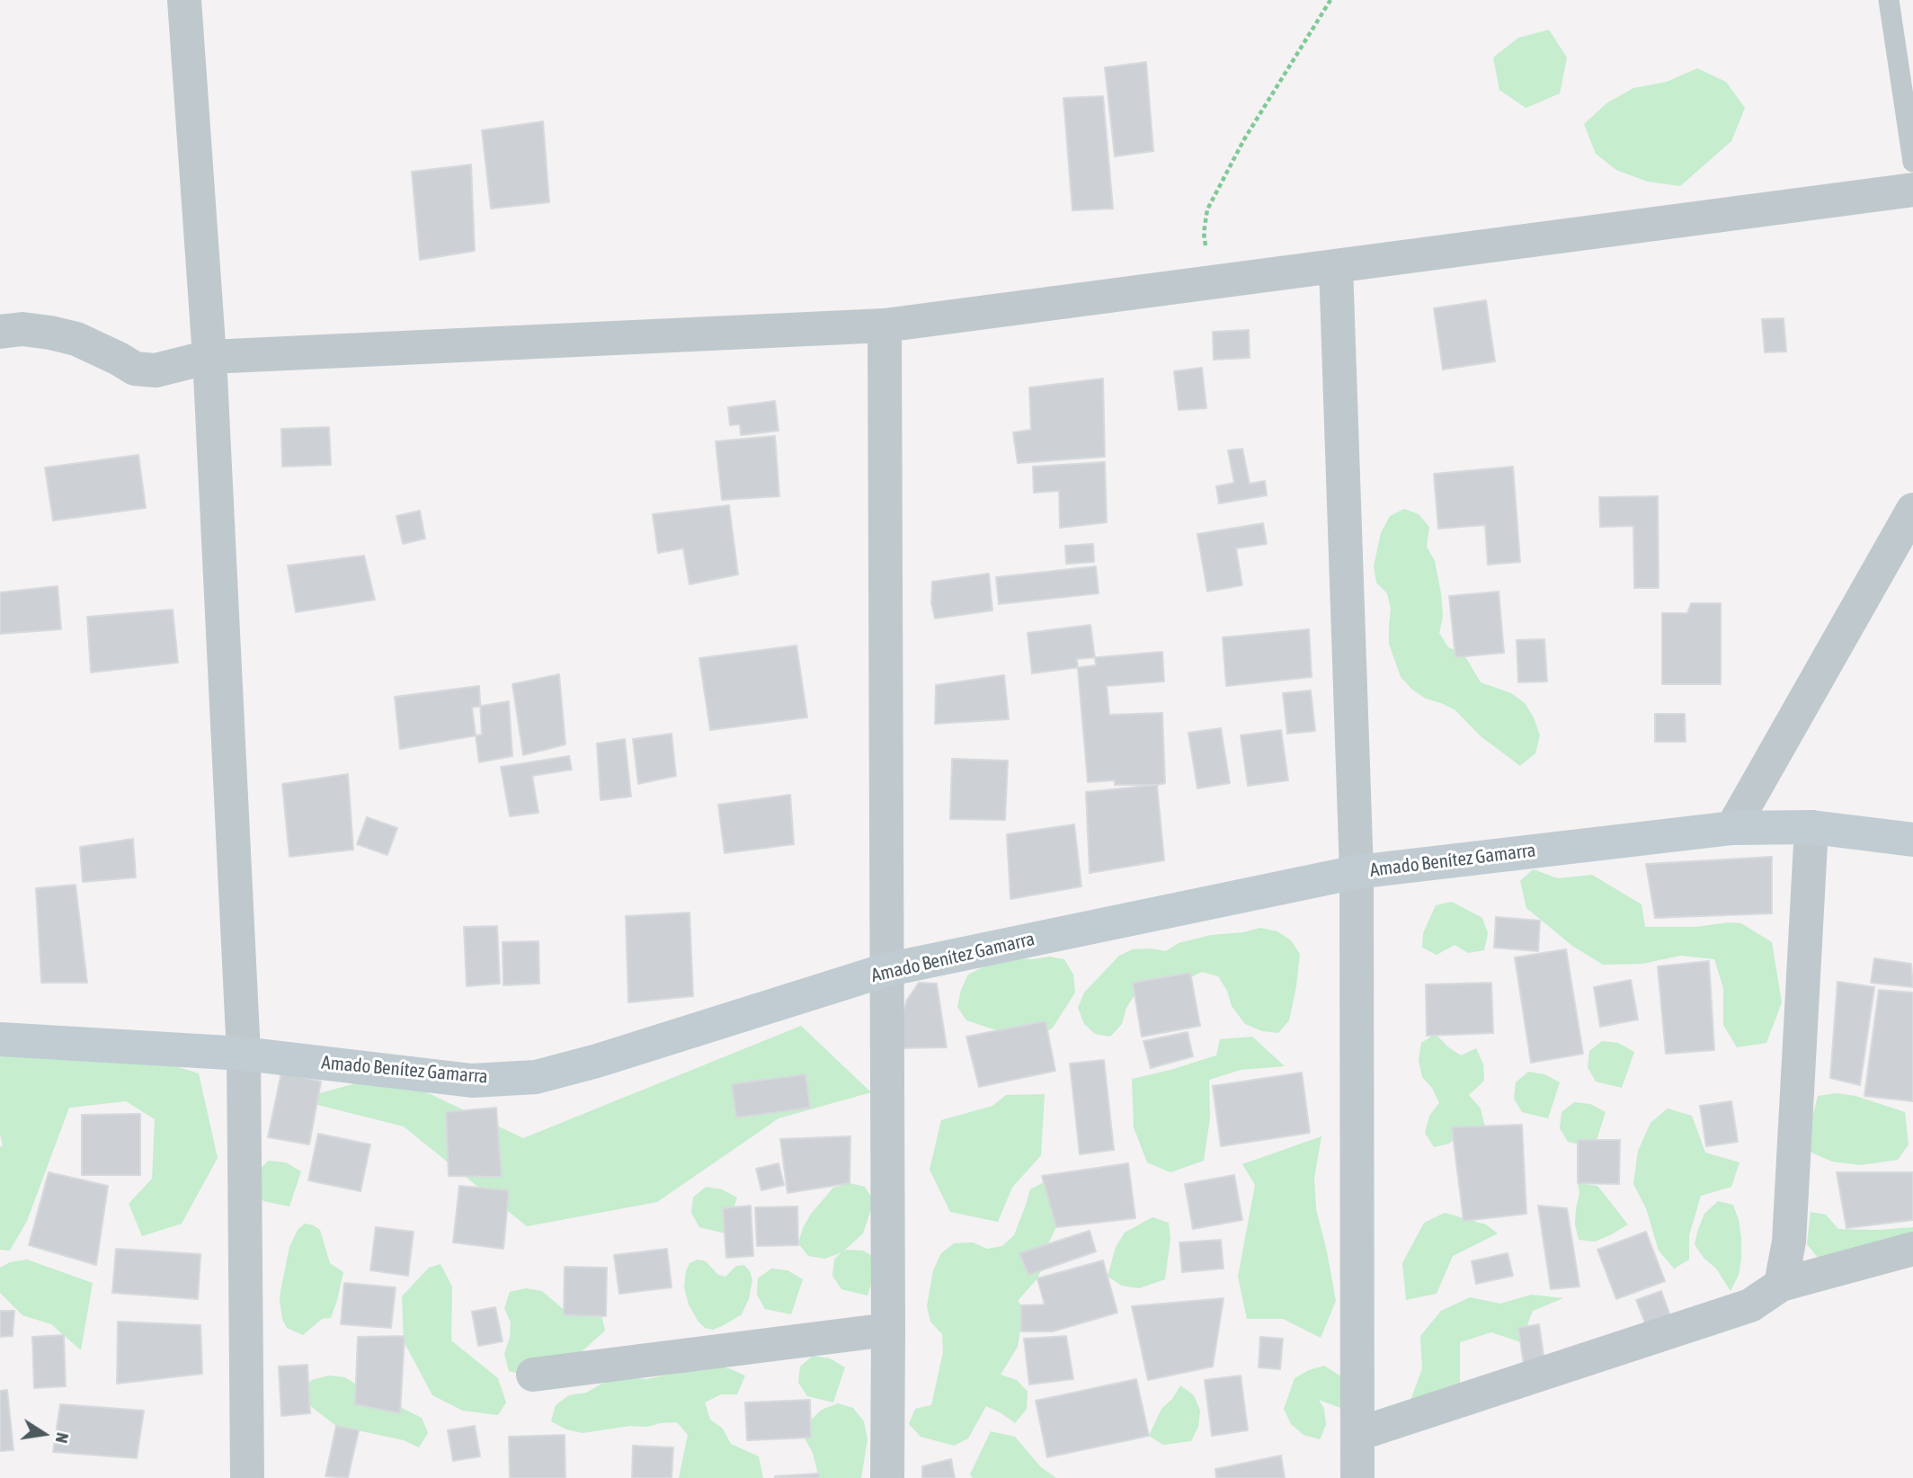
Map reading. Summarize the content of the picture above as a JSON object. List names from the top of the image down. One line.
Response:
{"streets":{"main road":["Amado Benítez Gamarra"]},"north":"right"}
